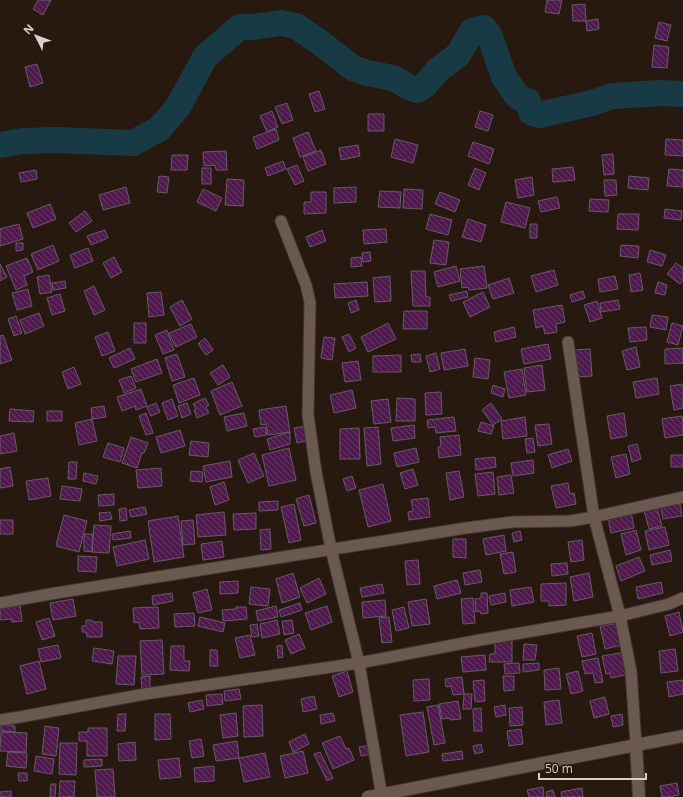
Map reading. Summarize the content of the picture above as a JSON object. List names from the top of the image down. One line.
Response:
{"scale_bar":"50 m","north":"top left"}
